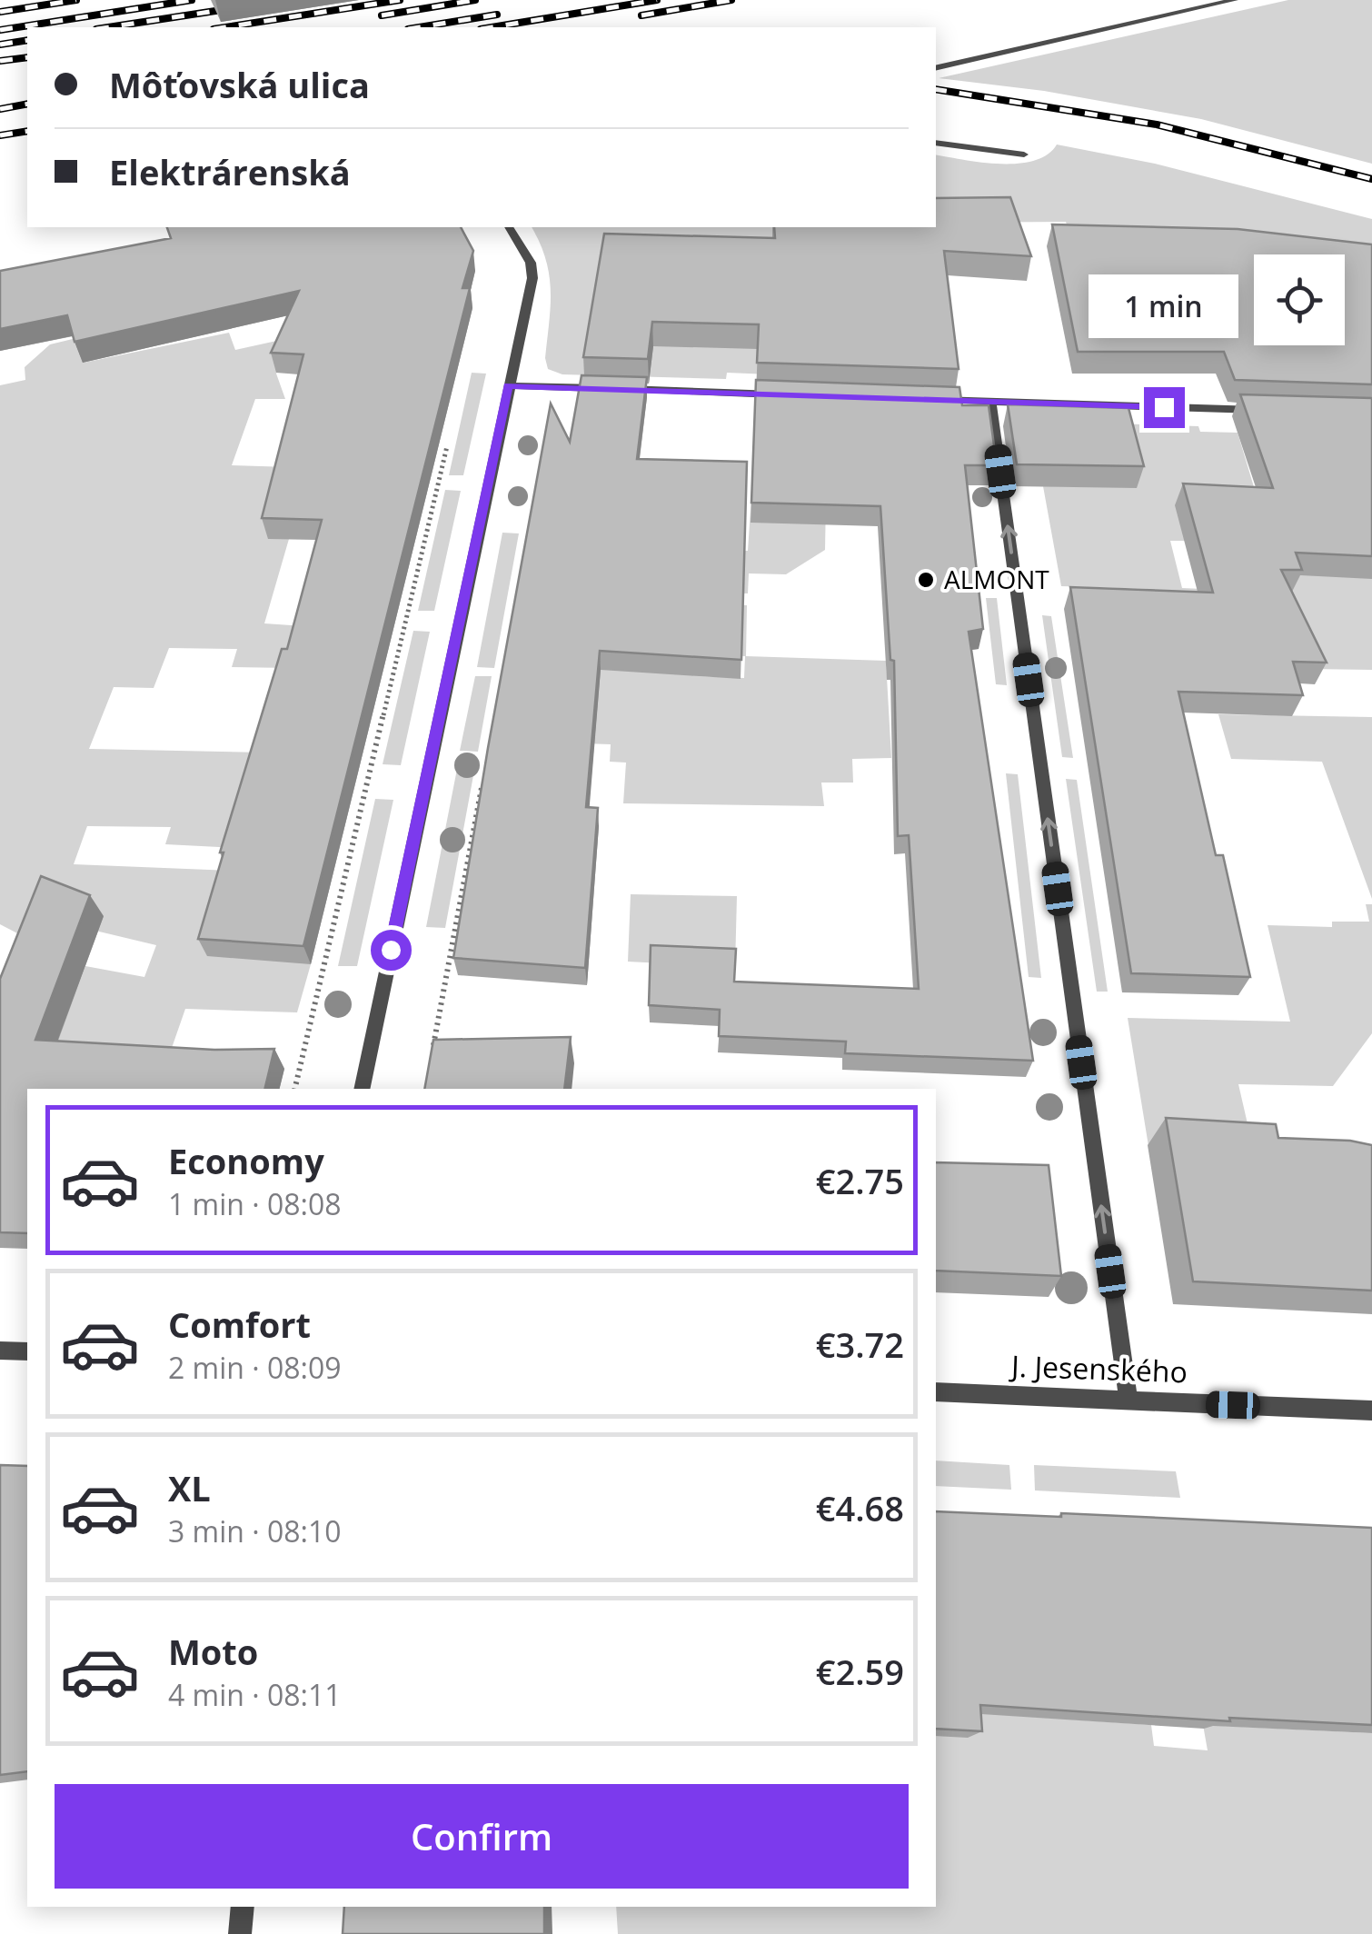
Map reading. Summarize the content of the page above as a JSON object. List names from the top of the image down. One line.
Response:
{"streets":{"street":["J. Jesenského"]},"places":["ALMONT"],"page":{"banner":["Môťovská ulica","Elektrárenská"],"bubble":"1 min","list":[{"name":"Economy","note":"1 min · 08:08","value":"€2.75"},{"name":"Comfort","note":"2 min · 08:09","value":"€3.72"},{"name":"XL","note":"3 min · 08:10","value":"€4.68"},{"name":"Moto","note":"4 min · 08:11","value":"€2.59"}],"buttons":"Confirm"}}
